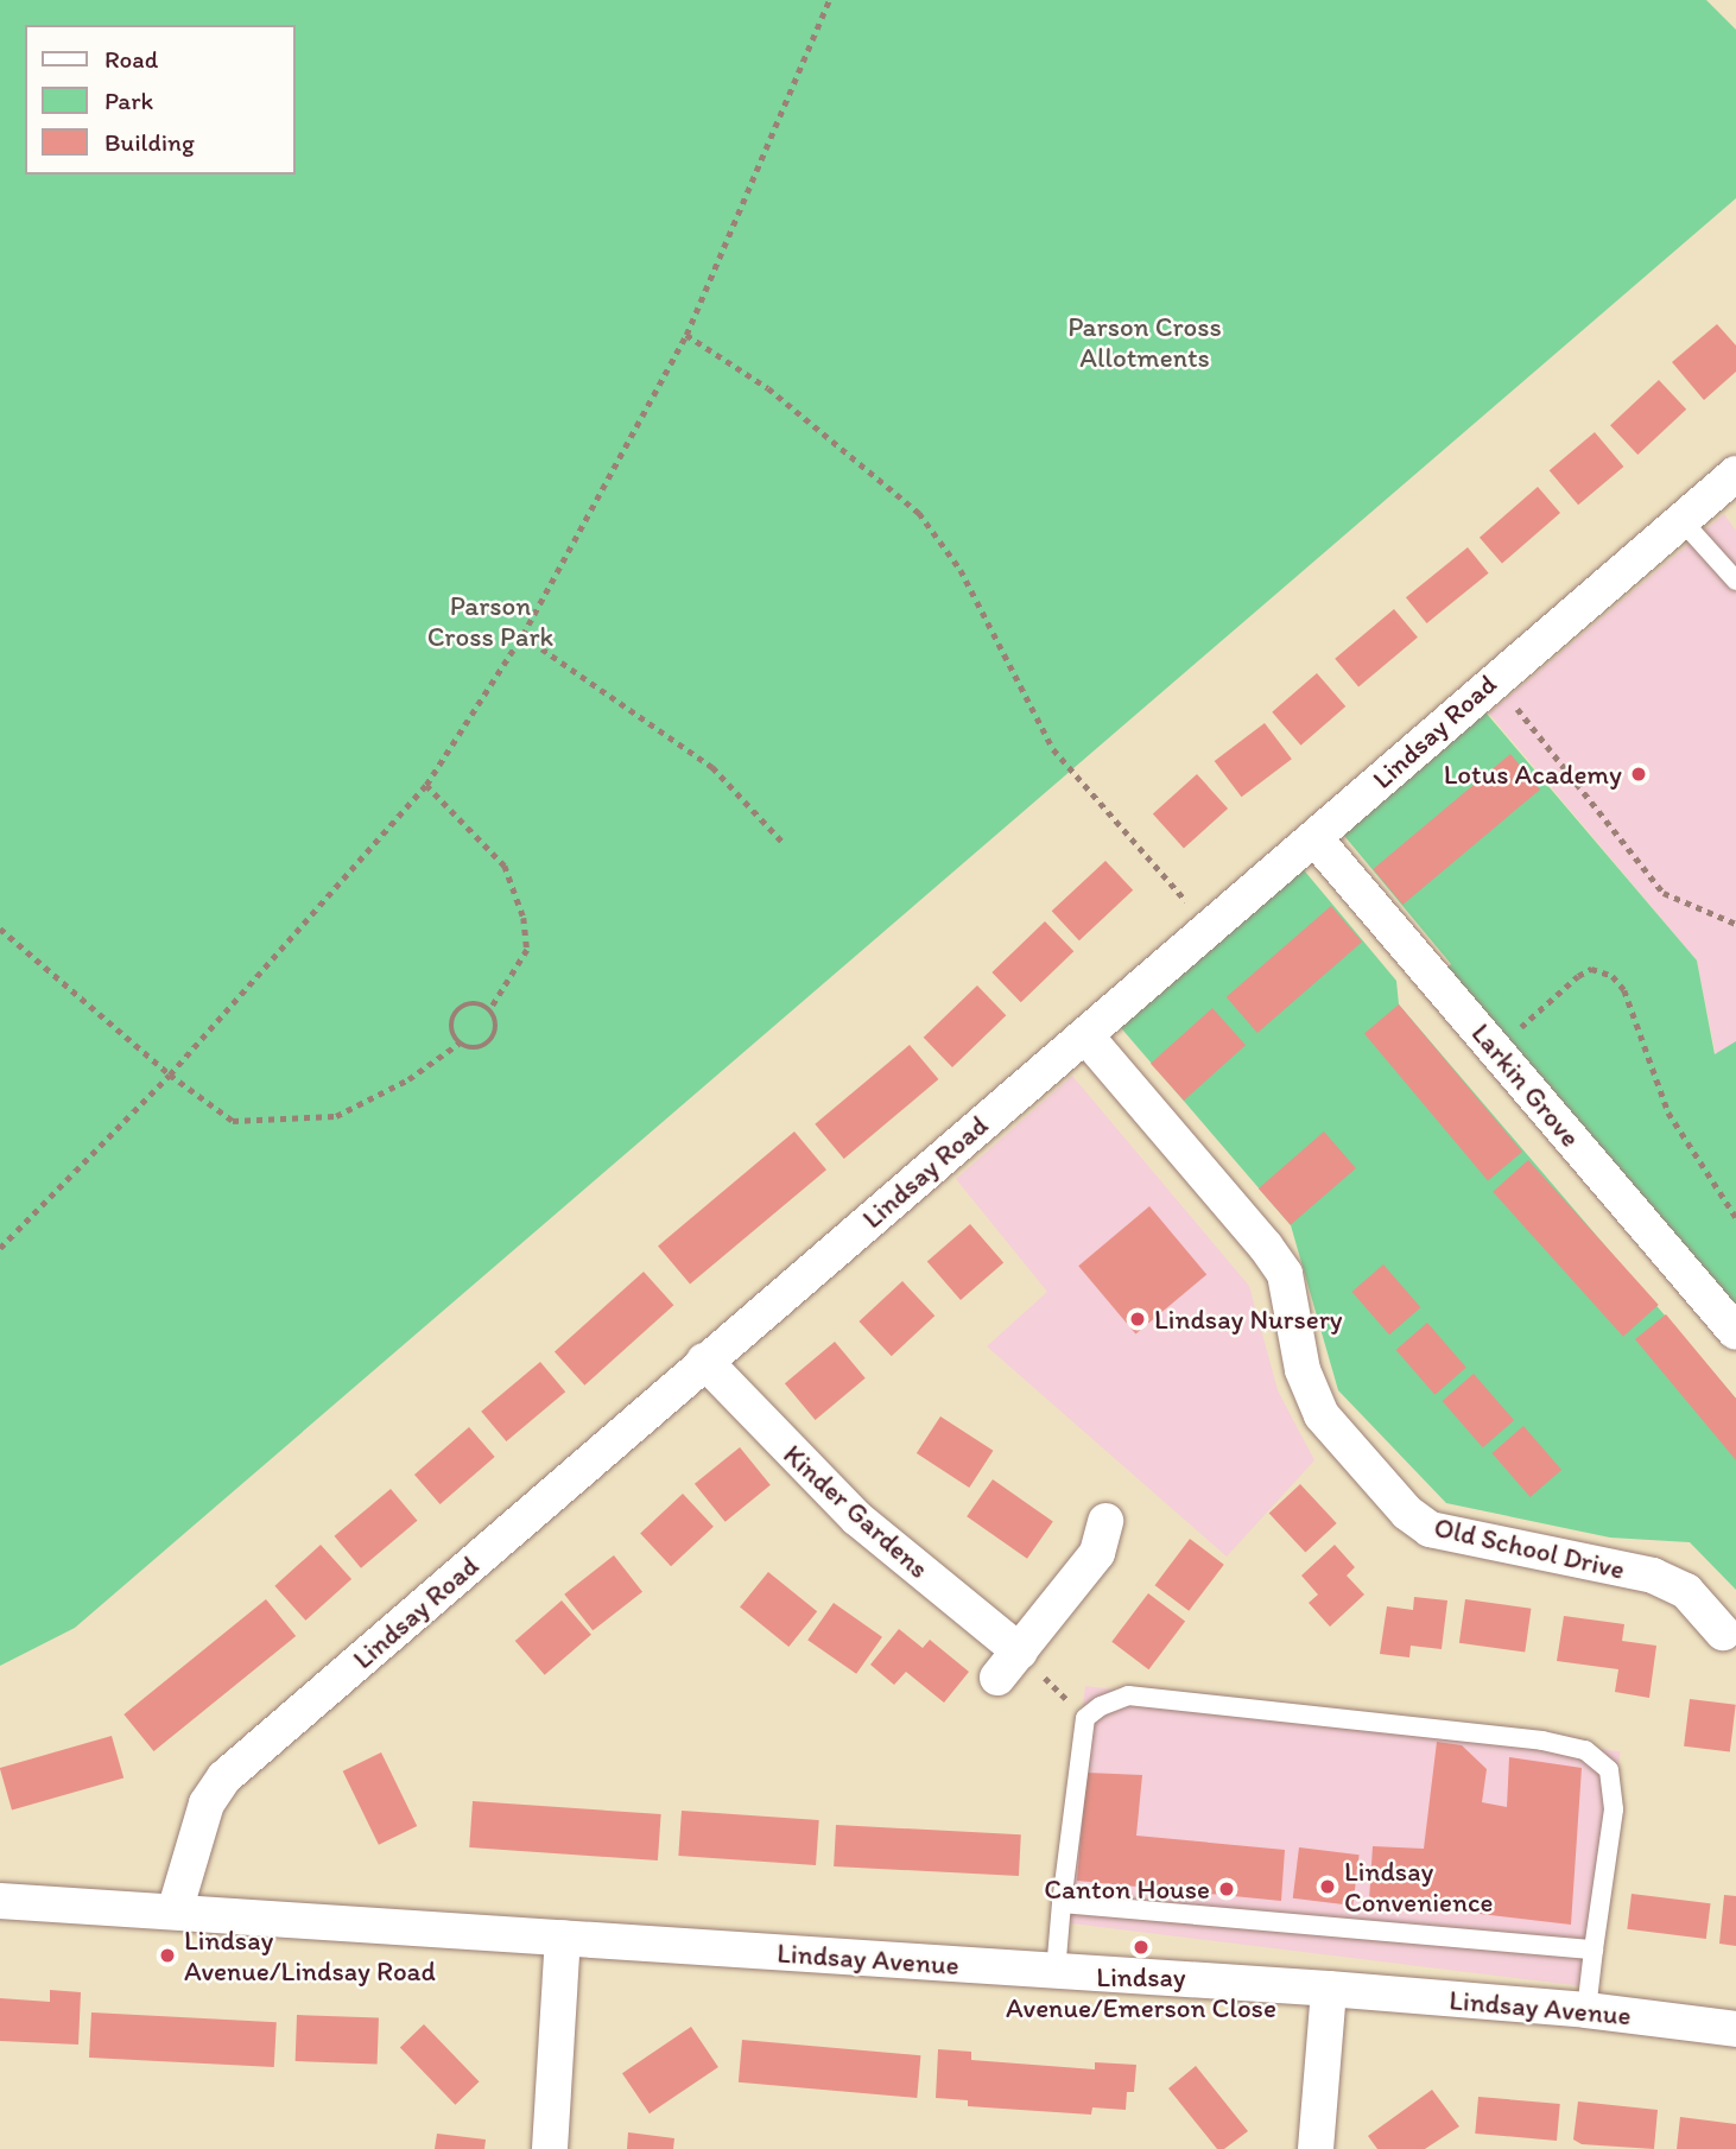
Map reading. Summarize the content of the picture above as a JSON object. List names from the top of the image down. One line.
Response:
{"streets":{"street":["Lindsay Road","Larkin Grove","Kinder Gardens","Old School Drive","Lindsay Avenue"]},"crossings":[["Lindsay Road","Larkin Grove"],["Lindsay Road","Kinder Gardens"],["Lindsay Road","Old School Drive"],["Lindsay Road","Lindsay Avenue"]],"parks":["Parson Cross Allotments","Parson Cross Park"],"places":["Lotus Academy","Lindsay Nursery","Lindsay Convenience","Canton House","Lindsay Avenue/Emerson Close","Lindsay Avenue/Lindsay Road"],"legend":["Road","Park","Building"]}
